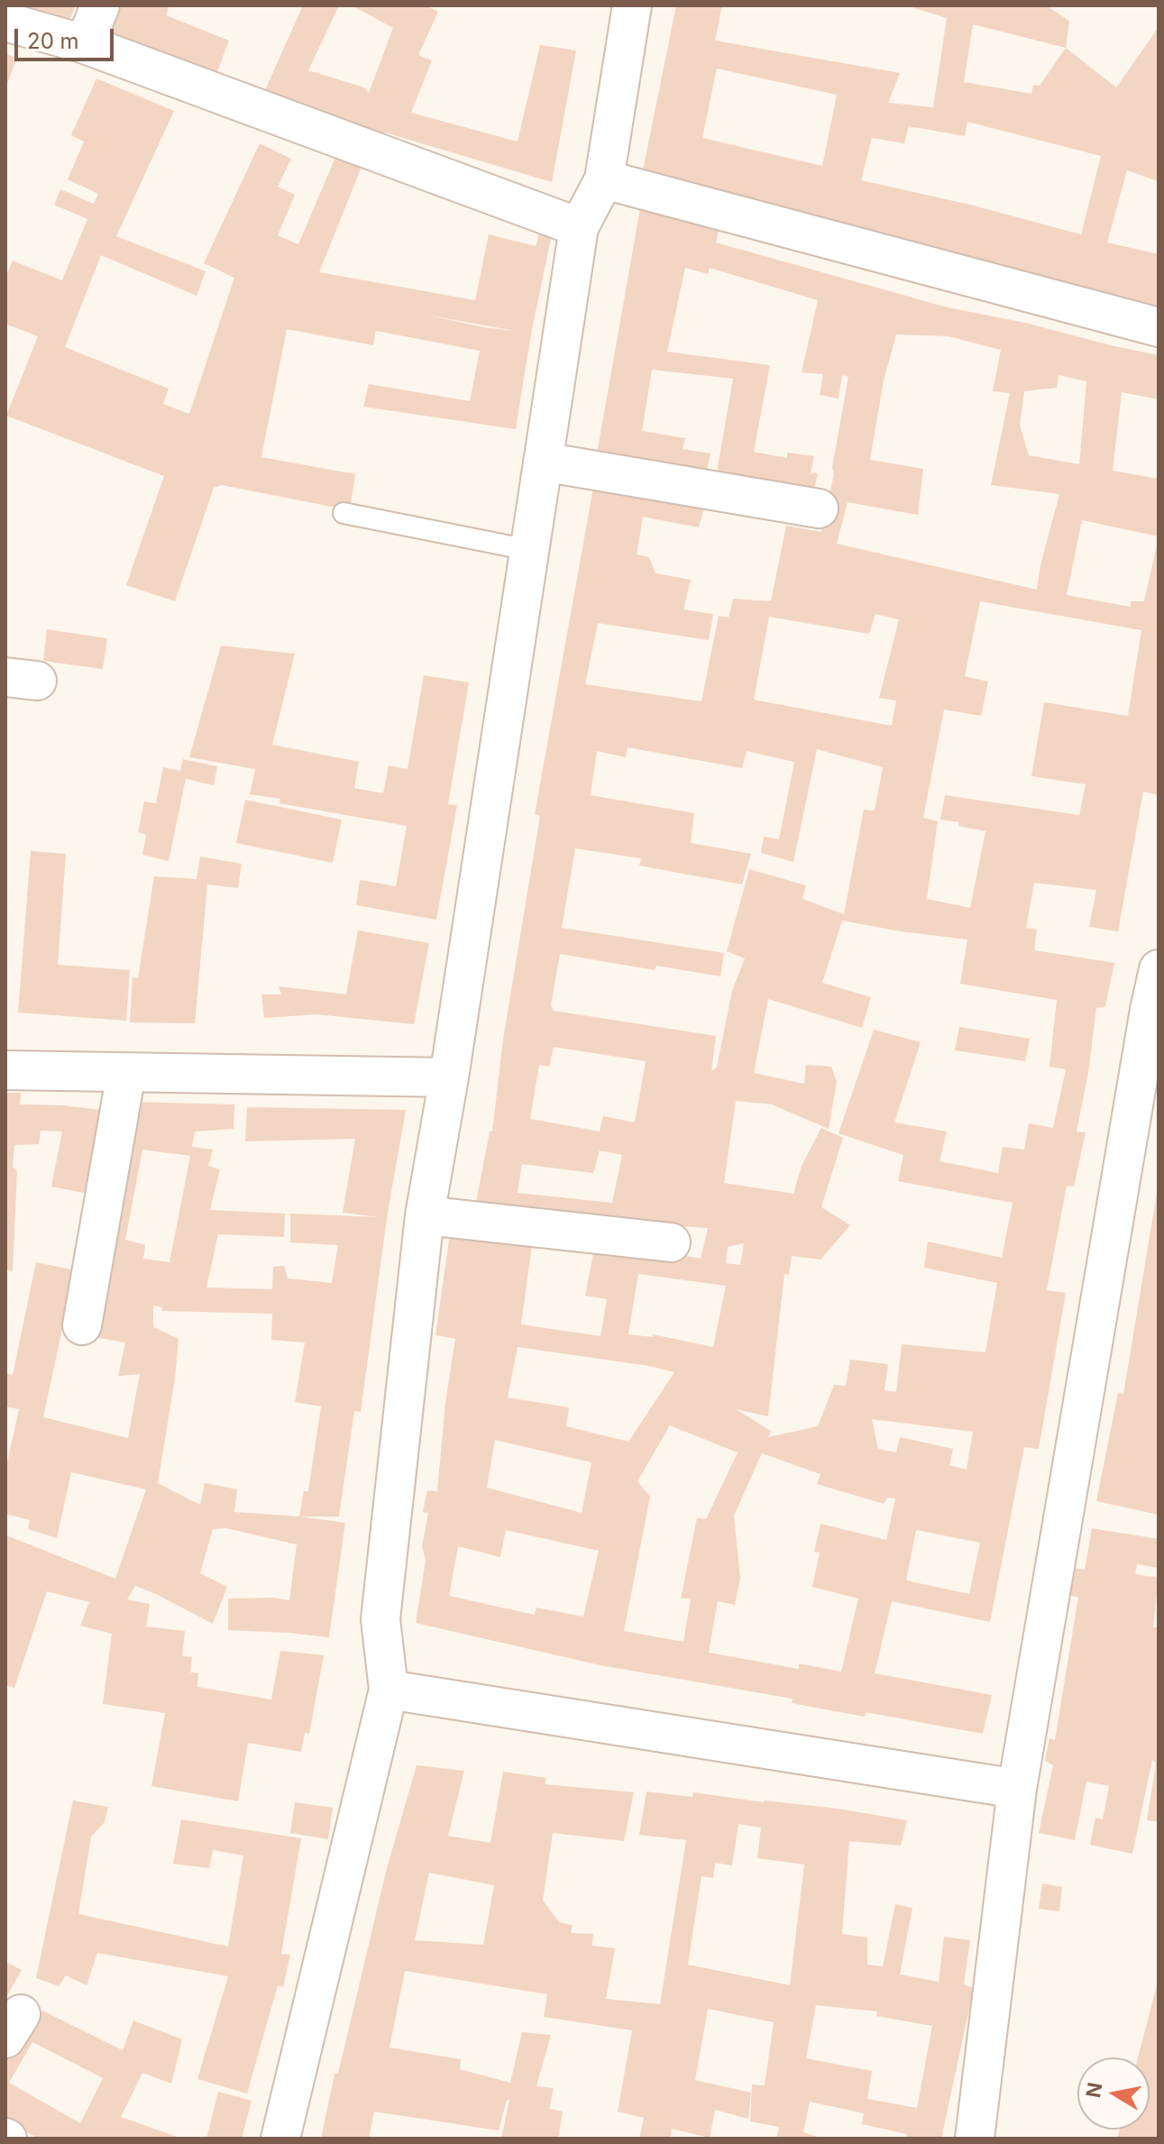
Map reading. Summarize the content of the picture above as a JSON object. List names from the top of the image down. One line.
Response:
{"scale_bar":"20 m","north":"left"}
